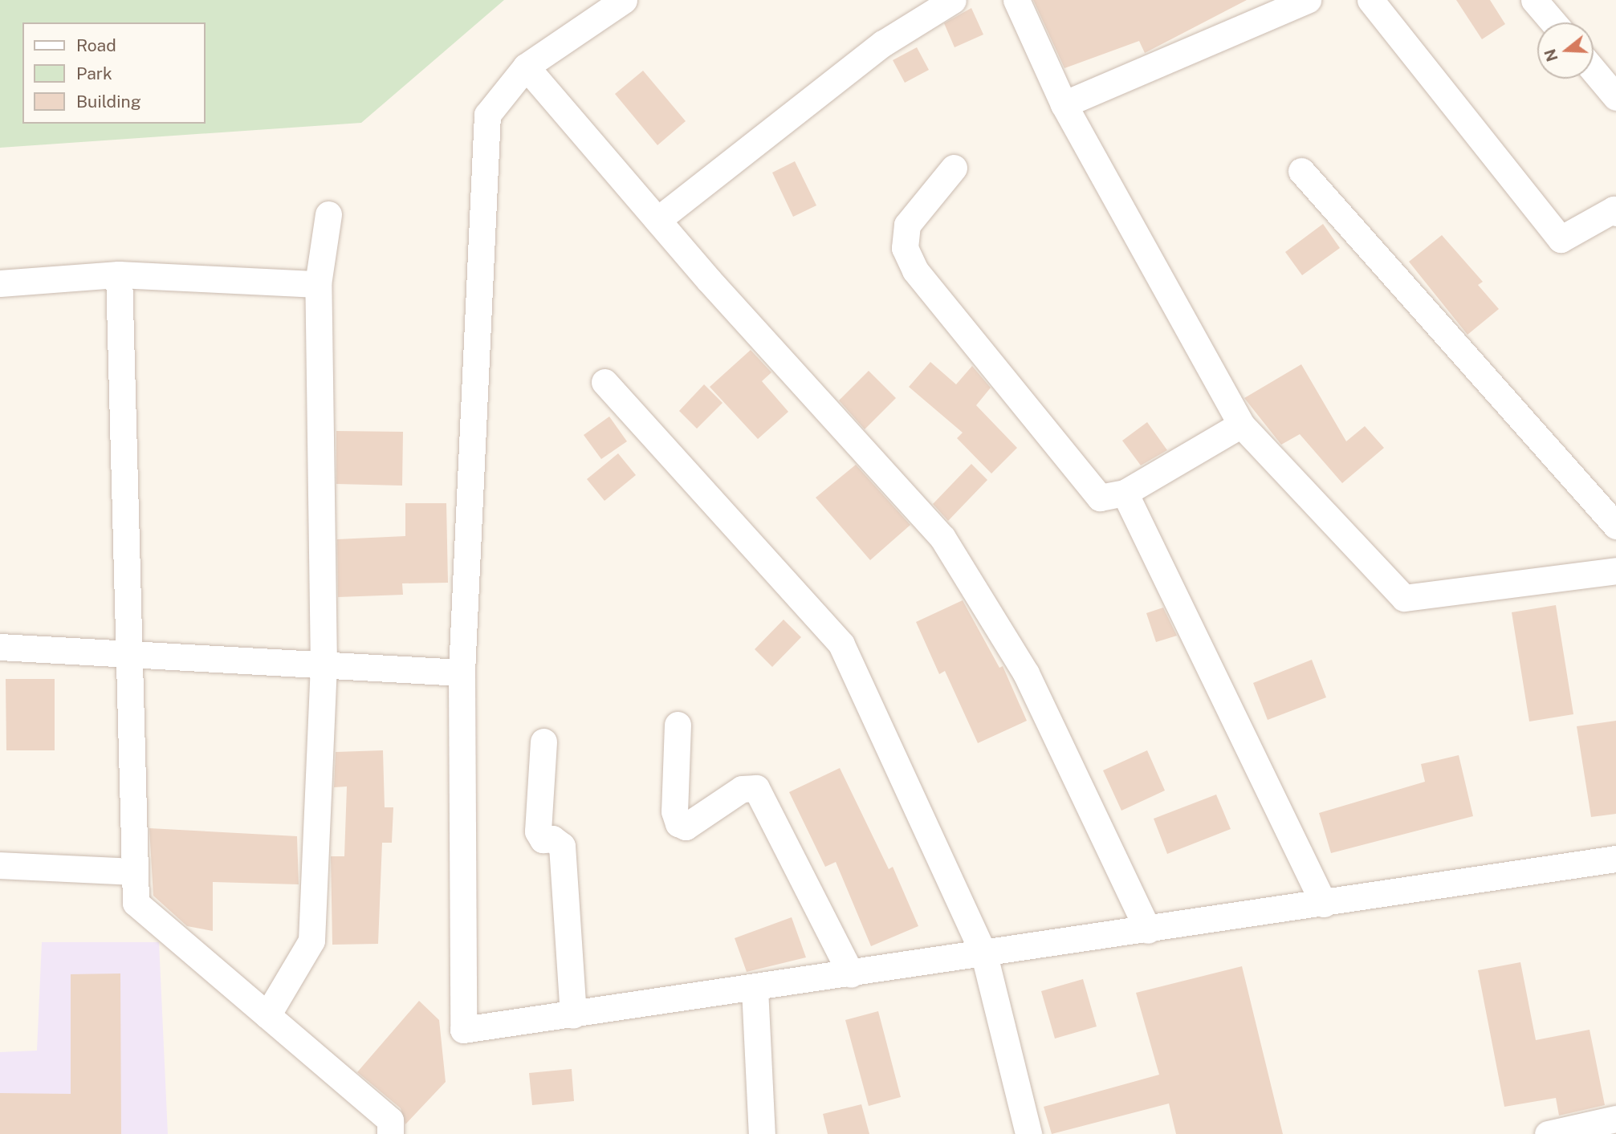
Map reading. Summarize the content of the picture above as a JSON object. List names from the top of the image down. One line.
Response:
{"legend":["Road","Park","Building"],"north":"left"}
